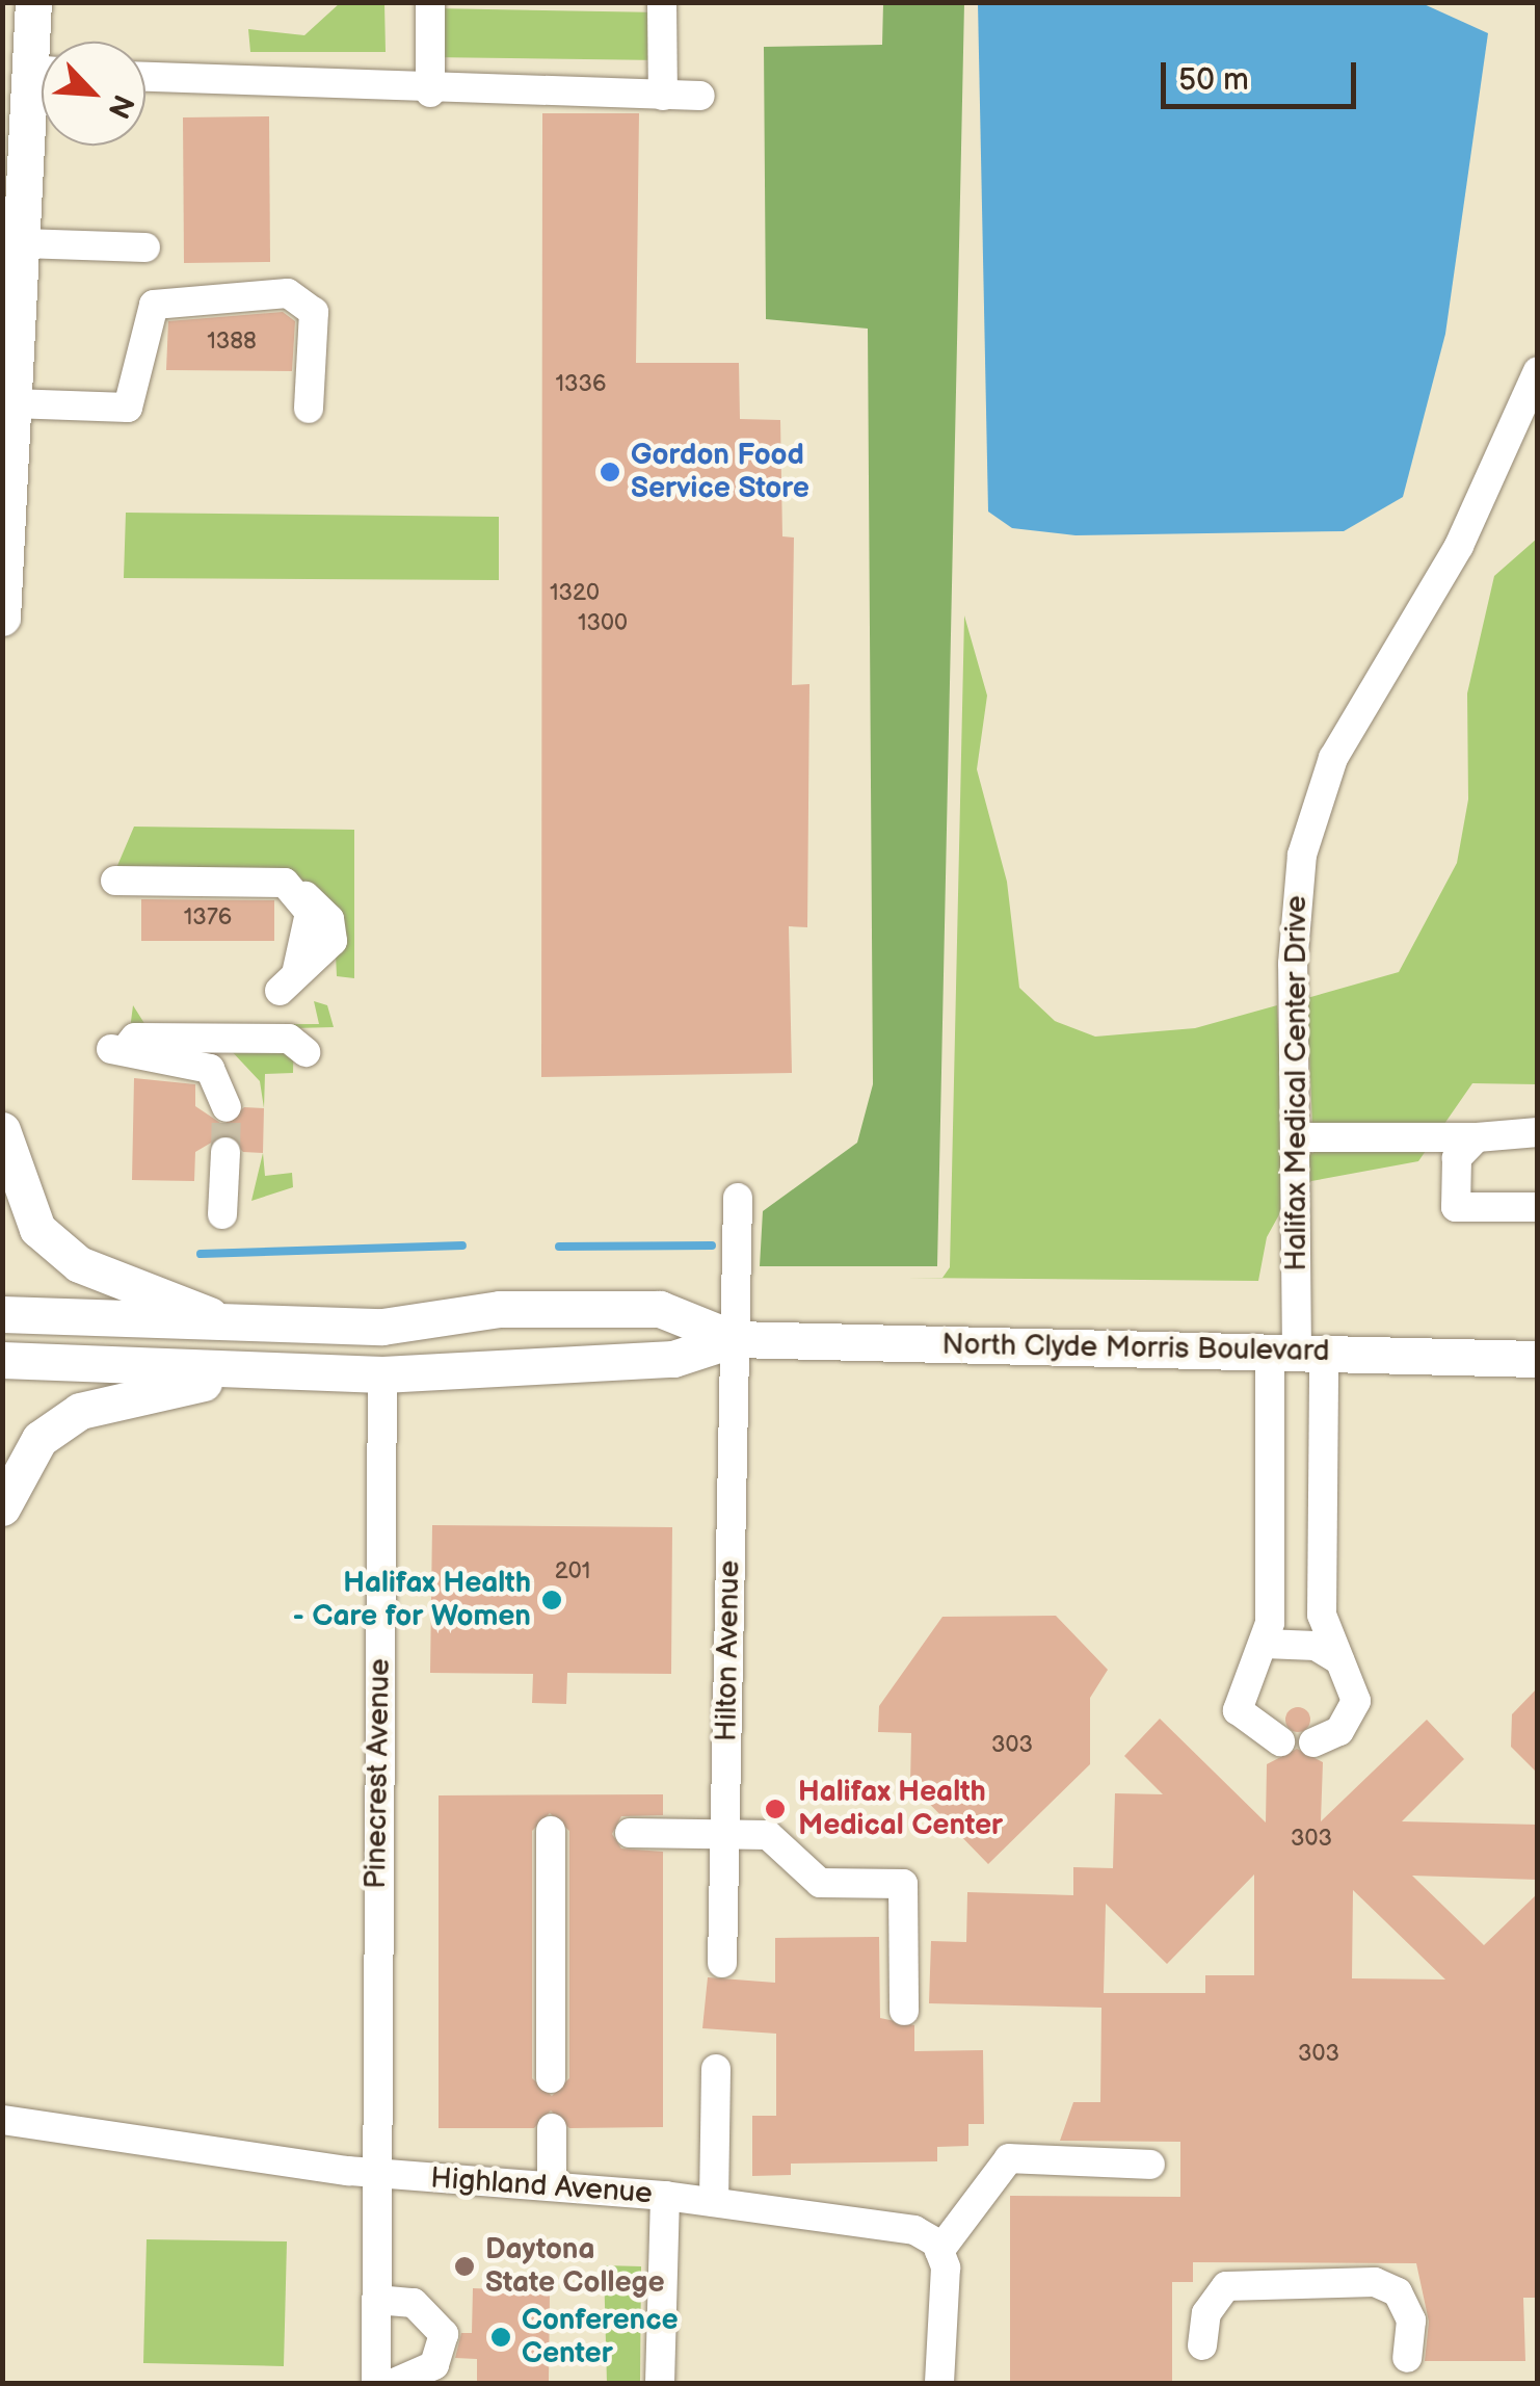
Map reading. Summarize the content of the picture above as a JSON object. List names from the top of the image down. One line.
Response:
{"streets":{"main road":["North Clyde Morris Boulevard"],"street":["Halifax Medical Center Drive","Hilton Avenue","Pinecrest Avenue","Highland Avenue"]},"crossings":[["Halifax Medical Center Drive","North Clyde Morris Boulevard"],["North Clyde Morris Boulevard","Hilton Avenue"],["North Clyde Morris Boulevard","Pinecrest Avenue"],["Pinecrest Avenue","Highland Avenue"]],"places":["Gordon Food Service Store","Halifax Health - Care for Women","Halifax Health Medical Center","Daytona State College","Conference Center"],"house_numbers":["1388","1336","1320","1300","1376","201","303","303","303"],"scale_bar":"50 m","north":"bottom right"}
